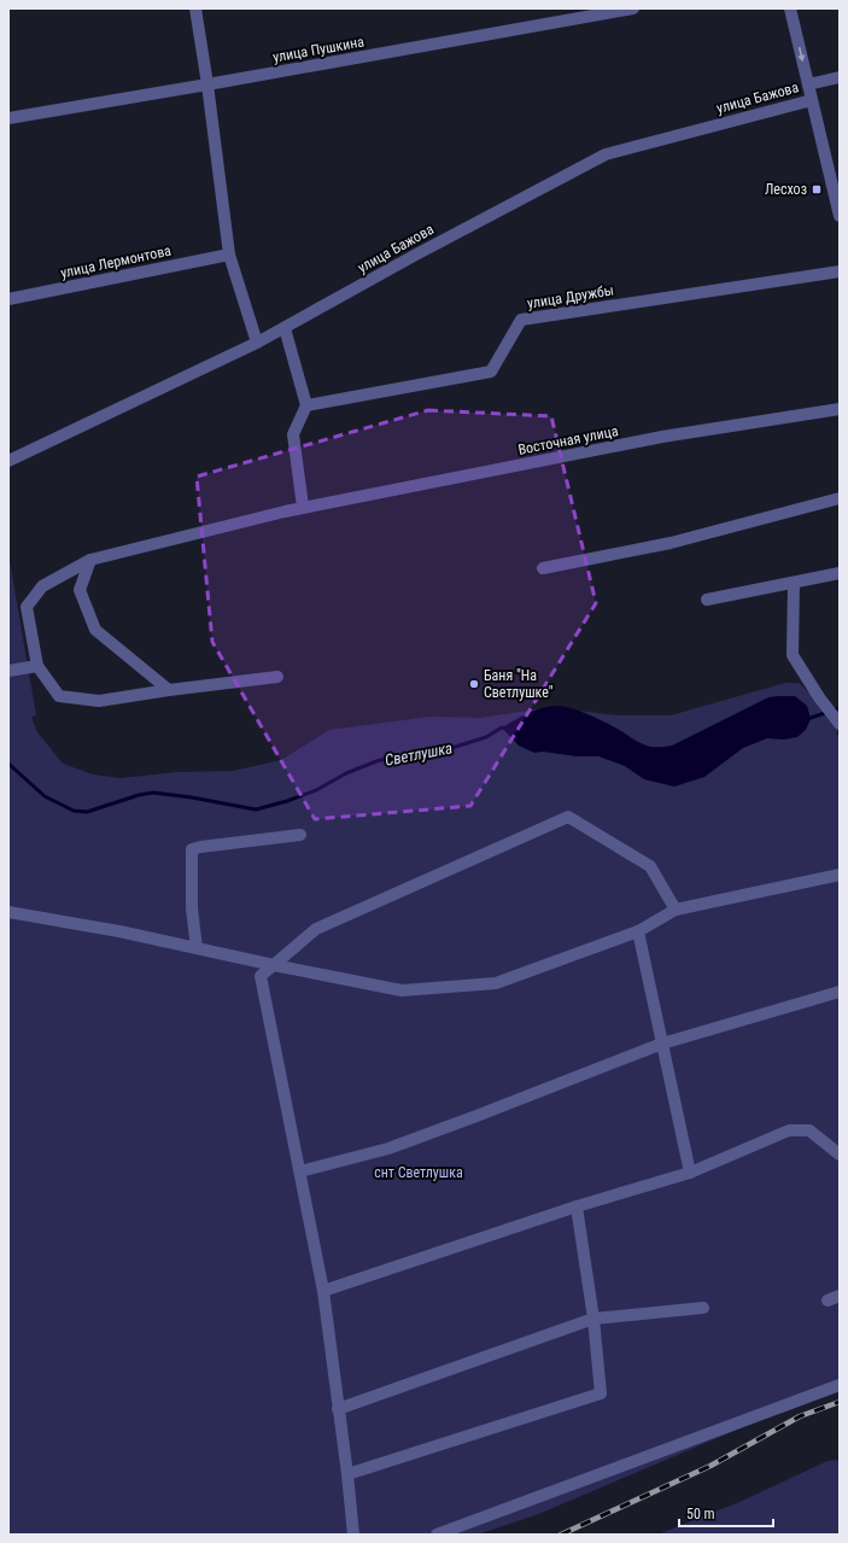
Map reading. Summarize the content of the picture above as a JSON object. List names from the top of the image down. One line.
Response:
{"streets":{"street":["улица Пушкина","улица Бажова","улица Лермонтова","улица Дружбы","Восточная улица"]},"water":["Светлушка"],"parks":["снт Светлушка"],"places":{"transit":["Лесхоз"],"other":["Баня \"На Светлушке\""]},"scale_bar":"50 m"}
